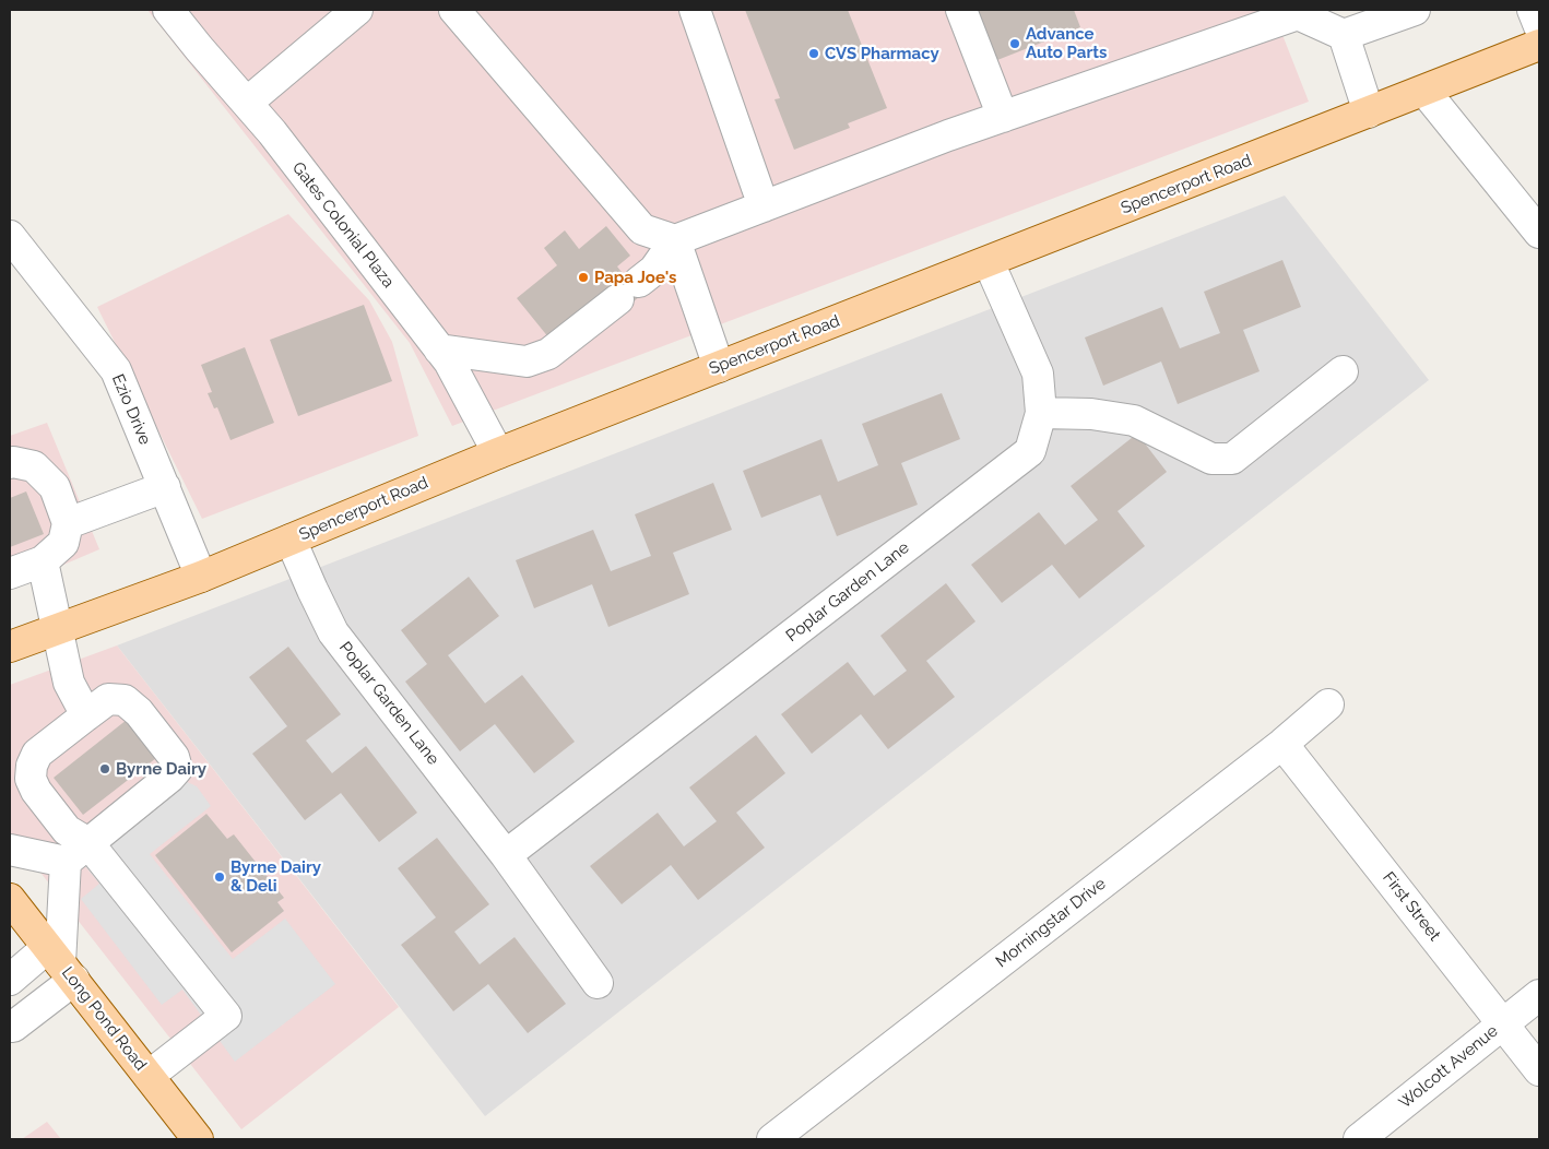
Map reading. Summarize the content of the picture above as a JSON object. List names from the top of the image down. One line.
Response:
{"streets":{"main road":["Spencerport Road","Long Pond Road"],"street":["Gates Colonial Plaza","Ezio Drive","Poplar Garden Lane","First Street","Morningstar Drive","Wolcott Avenue"]},"crossings":[["Spencerport Road","Gates Colonial Plaza"],["Spencerport Road","Ezio Drive"],["Spencerport Road","Poplar Garden Lane"],["First Street","Morningstar Drive"],["First Street","Wolcott Avenue"]],"places":["Advance Auto Parts","CVS Pharmacy","Papa Joe's","Byrne Dairy","Byrne Dairy & Deli"]}
